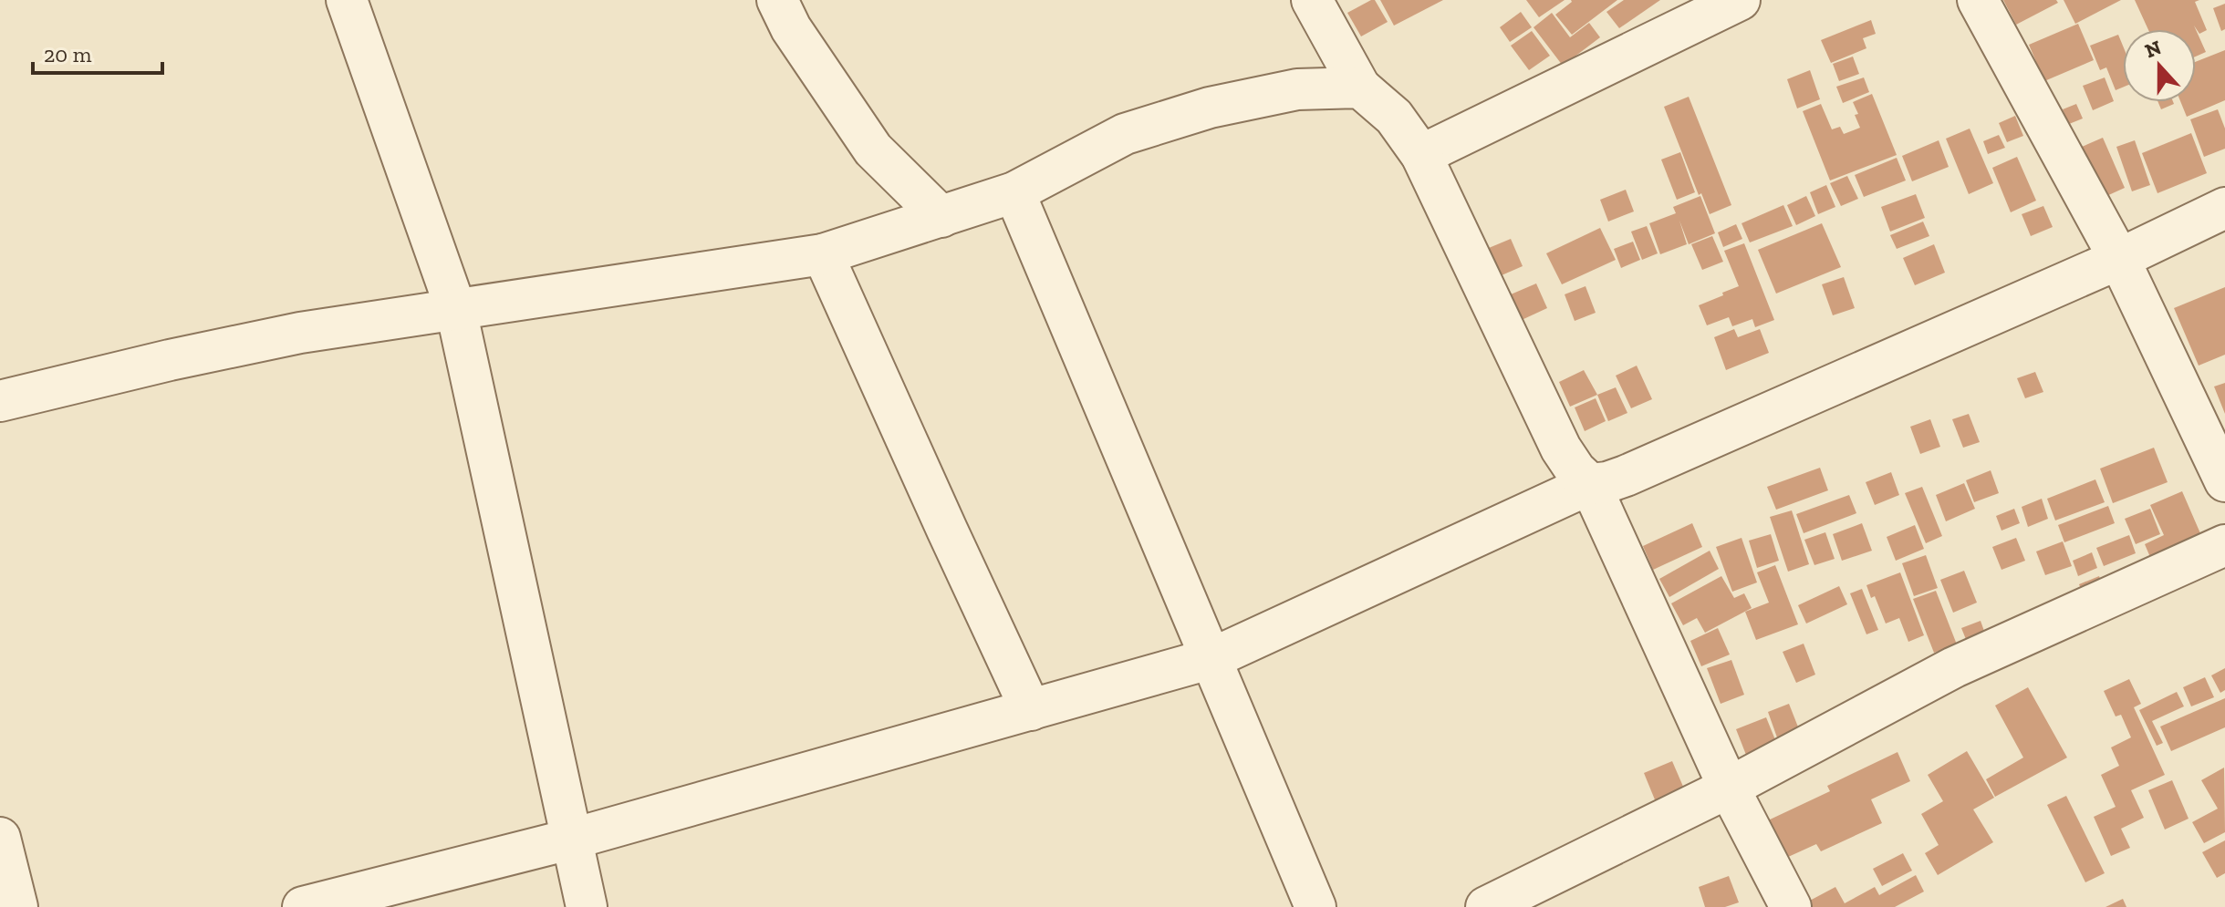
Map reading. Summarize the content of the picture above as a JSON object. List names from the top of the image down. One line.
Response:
{"scale_bar":"20 m","north":"top"}
